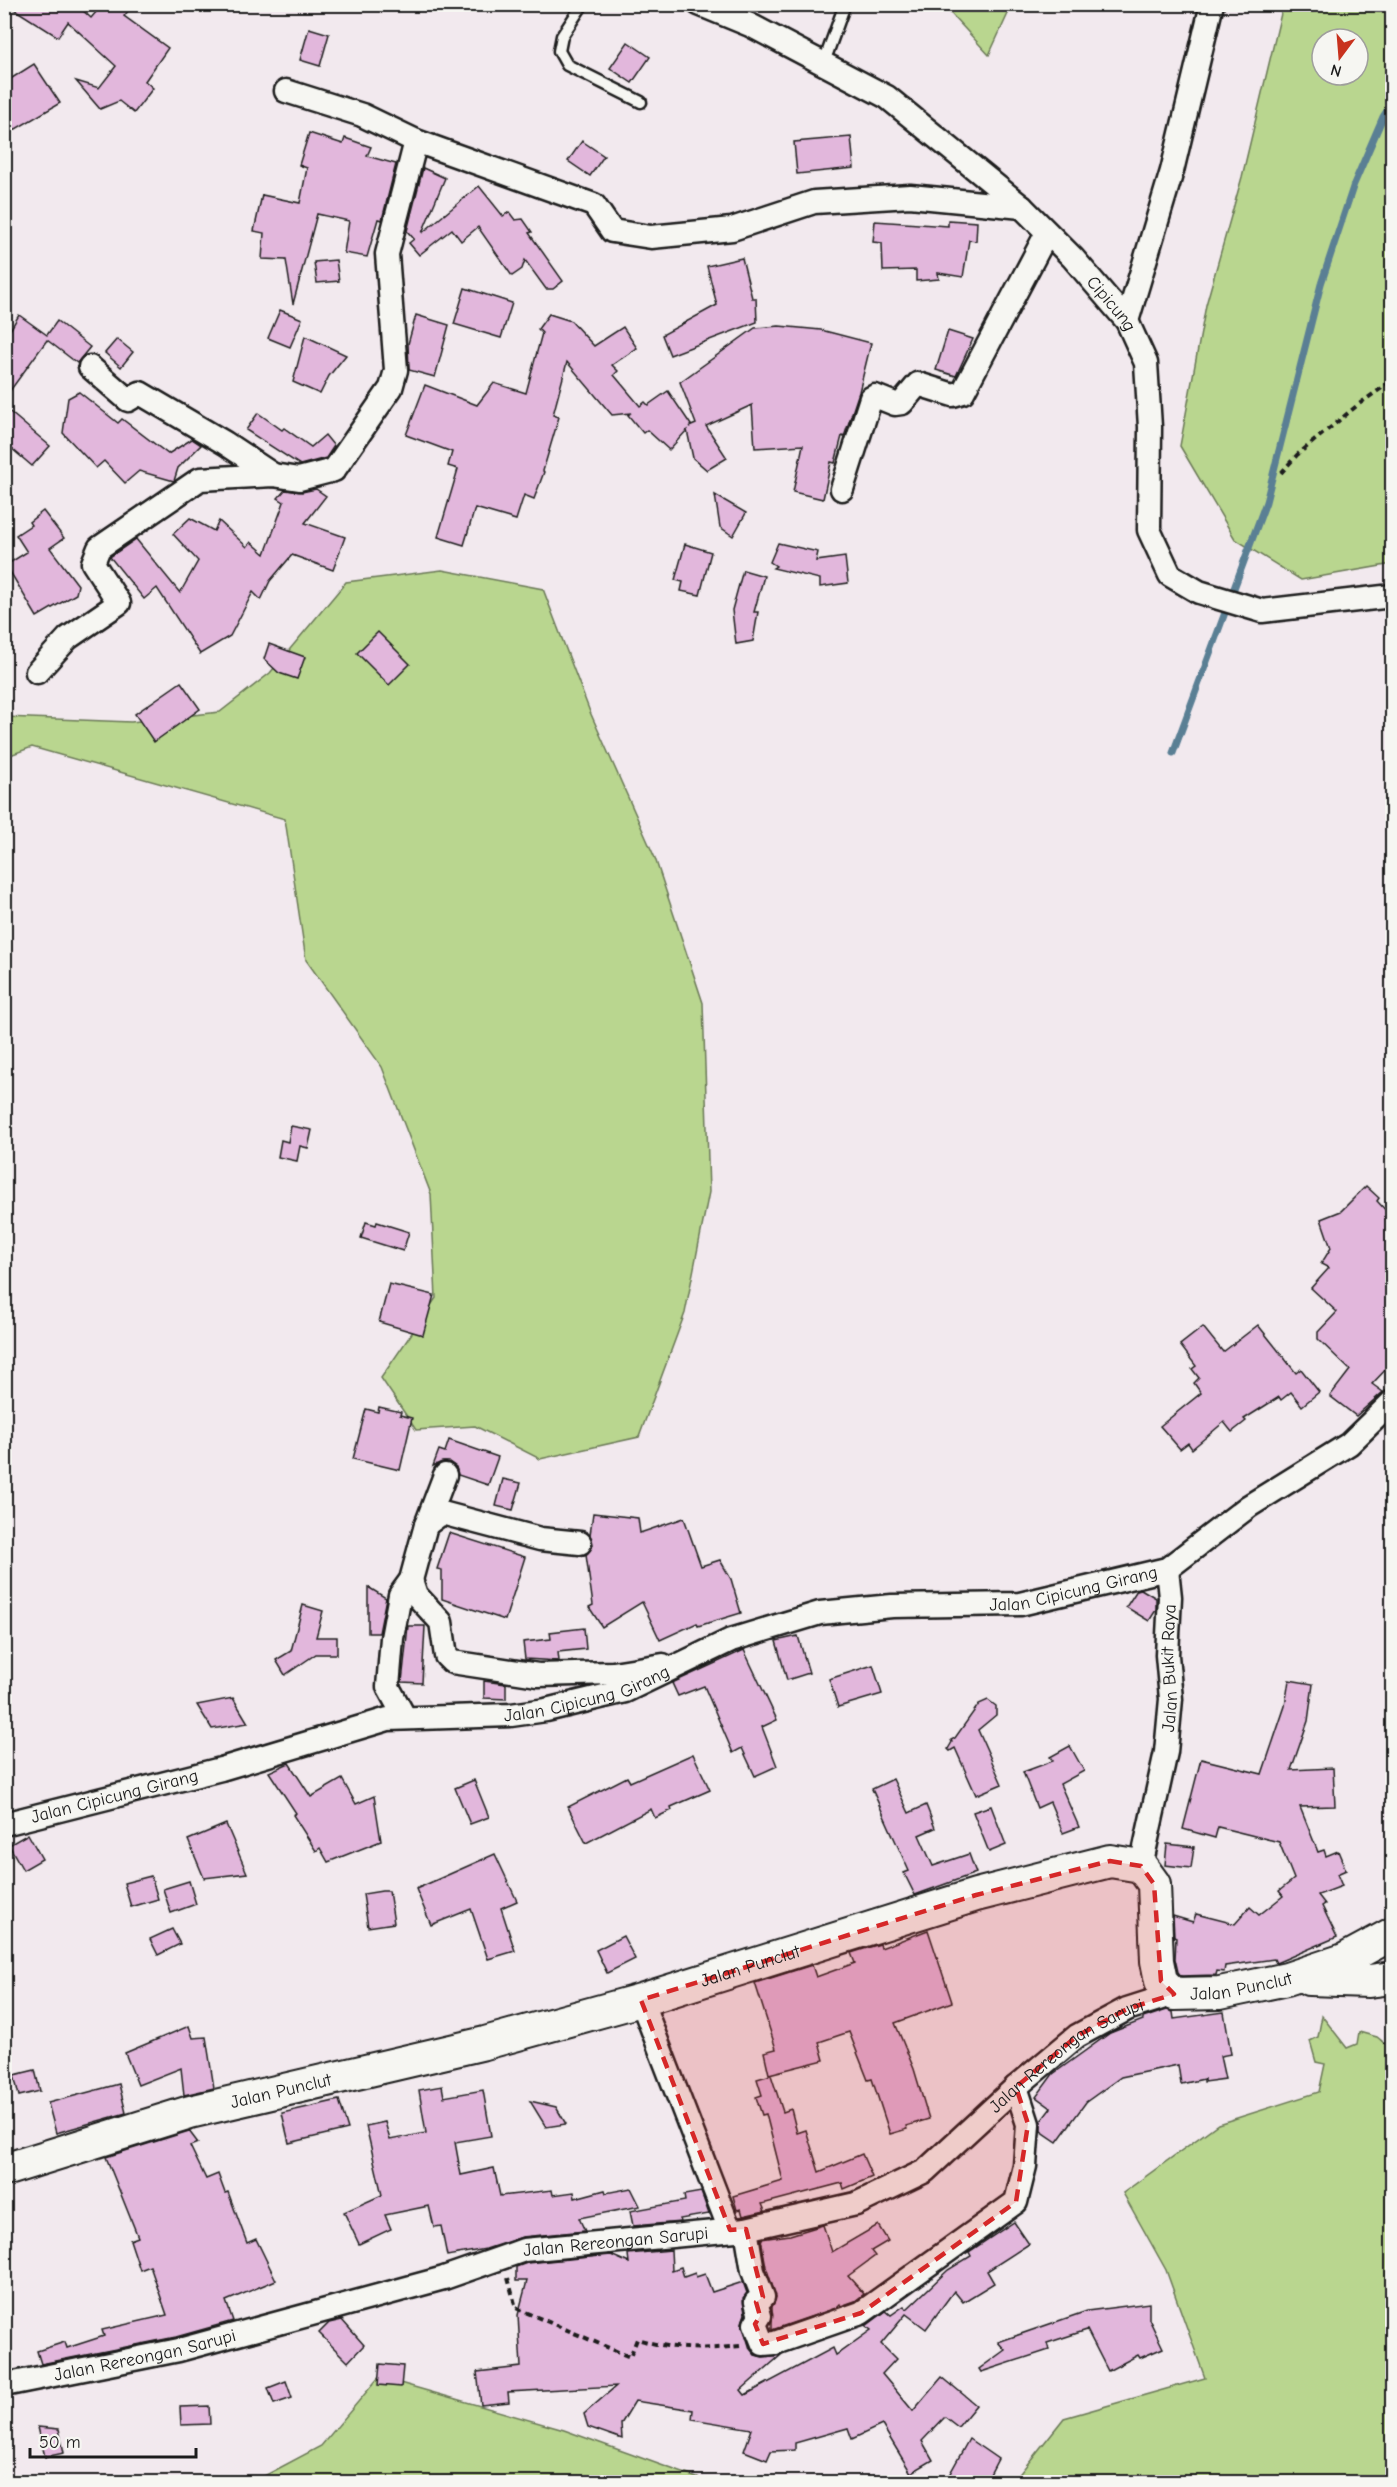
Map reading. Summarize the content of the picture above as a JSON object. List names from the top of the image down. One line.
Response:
{"streets":{"main road":["Jalan Punclut"],"street":["Cipicung","Jalan Cipicung Girang","Jalan Bukit Raya","Jalan Rereongan Sarupi"]},"crossings":[["Jalan Cipicung Girang","Jalan Bukit Raya"],["Jalan Bukit Raya","Jalan Punclut"],["Jalan Punclut","Jalan Rereongan Sarupi"]],"scale_bar":"50 m","north":"bottom"}
